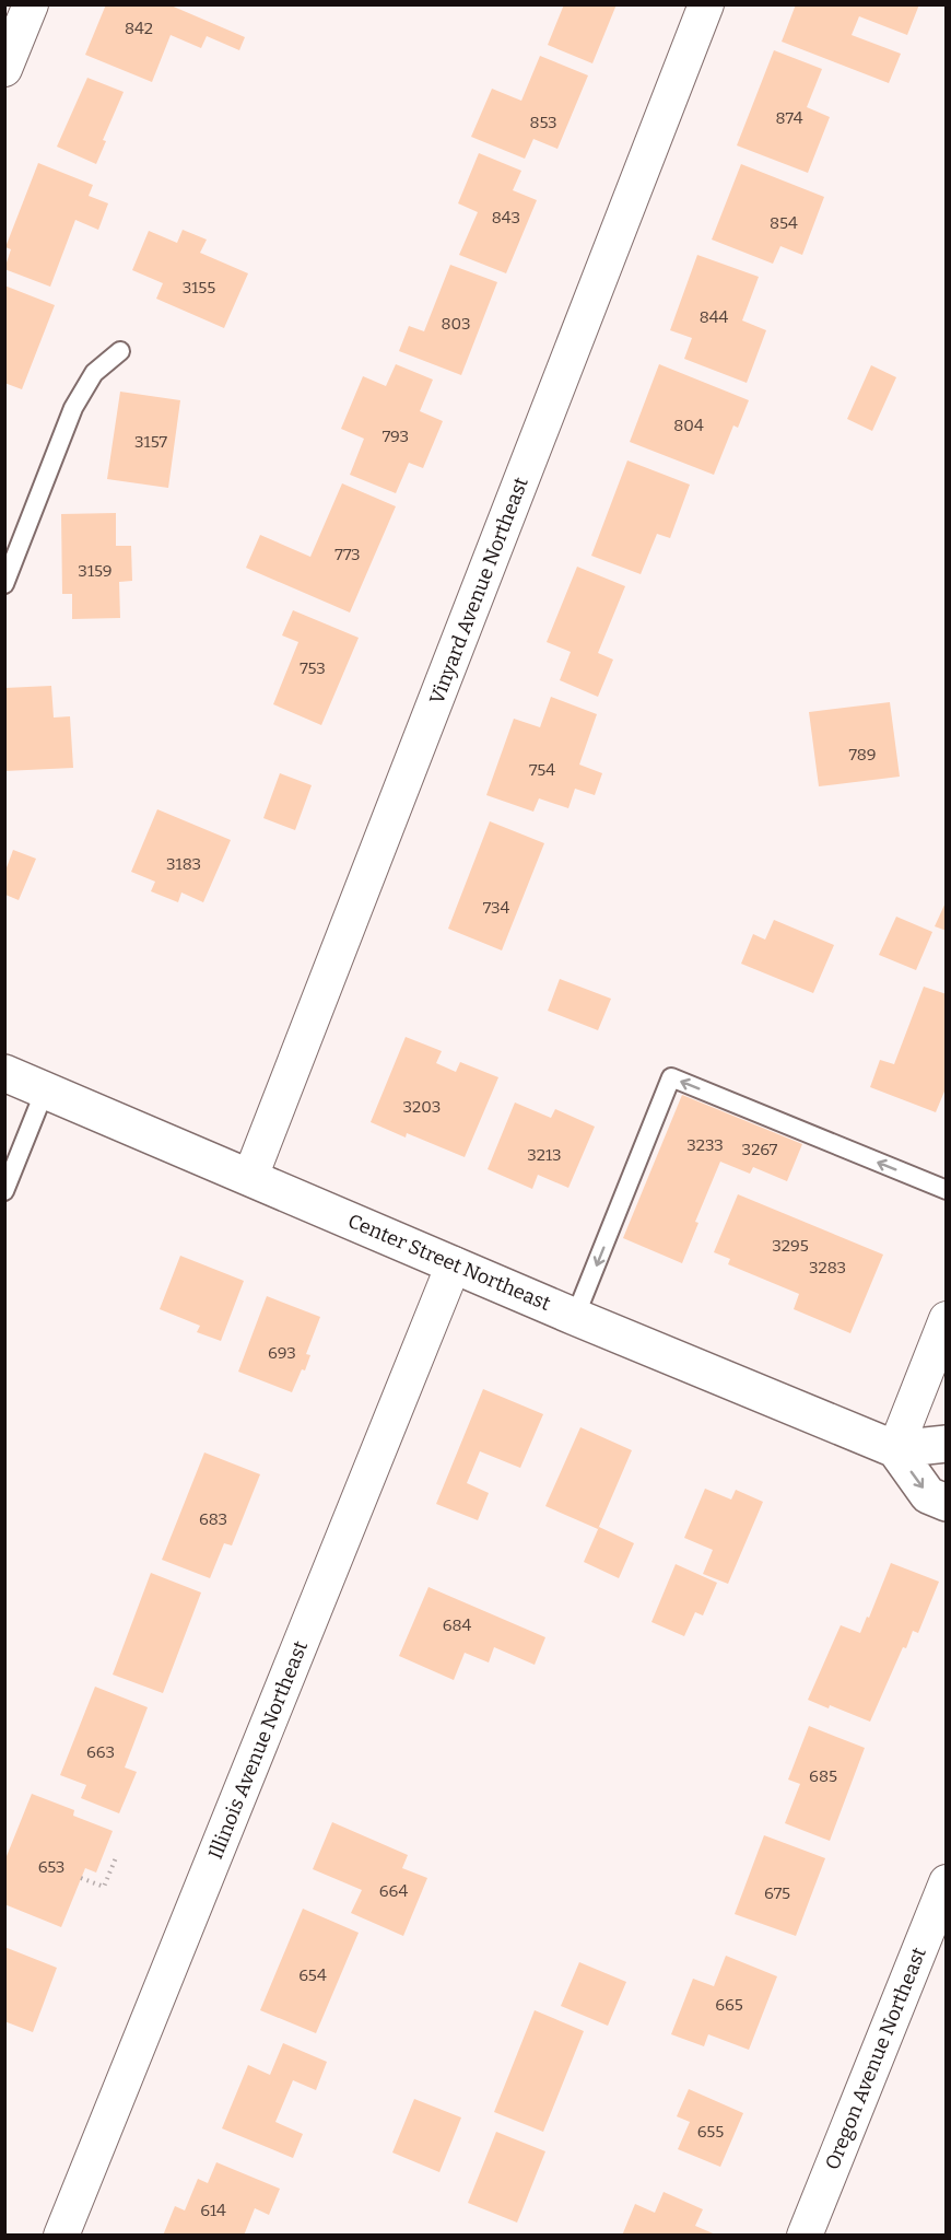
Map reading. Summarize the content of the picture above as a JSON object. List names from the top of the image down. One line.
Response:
{"streets":{"main road":["Center Street Northeast"],"street":["Vinyard Avenue Northeast","Illinois Avenue Northeast","Oregon Avenue Northeast"]},"crossings":[["Vinyard Avenue Northeast","Center Street Northeast"],["Center Street Northeast","Illinois Avenue Northeast"]],"house_numbers":["842","874","853","843","854","3155","844","803","804","793","3157","773","3159","753","789","754","3183","734","3203","3233","3267","3213","3295","3283","693","683","684","663","685","653","664","675","654","665","655","614"]}
